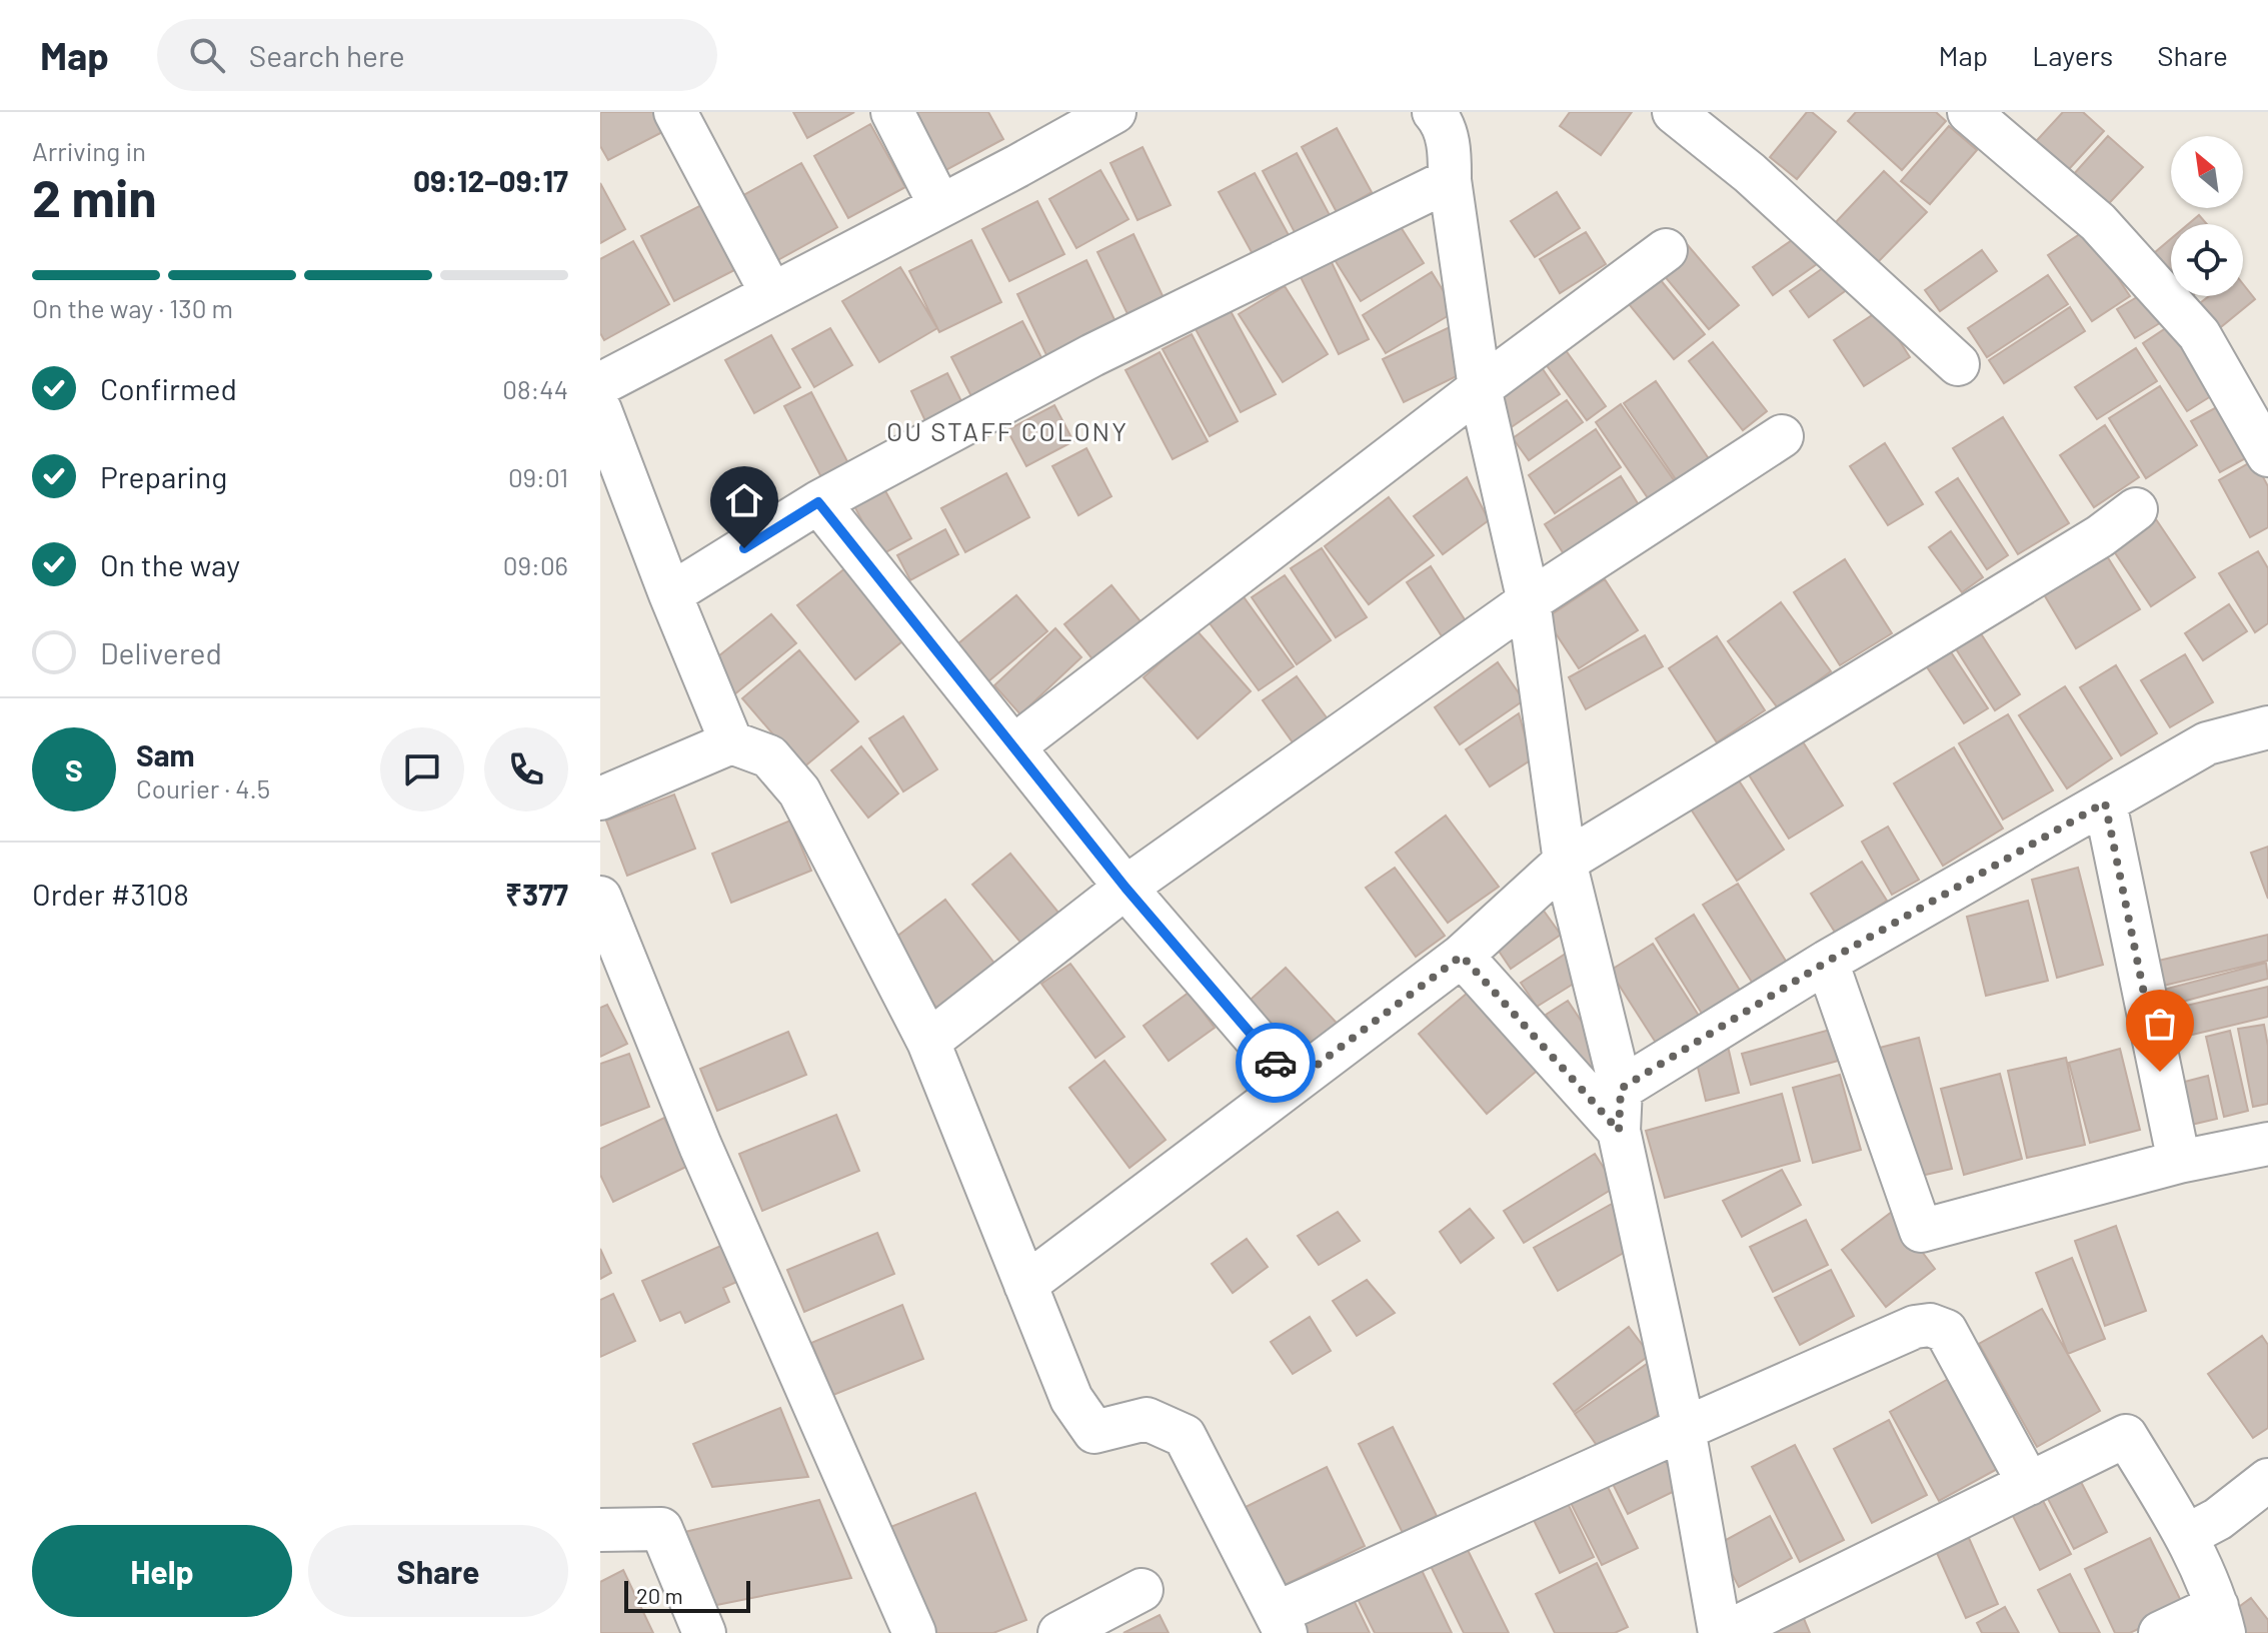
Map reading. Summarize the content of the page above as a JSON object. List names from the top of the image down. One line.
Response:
{"districts":["OU STAFF COLONY"],"scale_bar":"20 m","north":"top left","page":{"header":"Map","search":"Search here","nav":["Map","Layers","Share"],"heading":["2 min","Arriving in","09:12–09:17"],"panel":["Sam","Courier · 4.5","Order #3108","₹377"],"bar":"On the way · 130 m","list":[["Confirmed","08:44"],["Preparing","09:01"],["On the way","09:06"],"Delivered"],"round":"S","buttons":["Help","Share"],"scale":"20 m"}}
